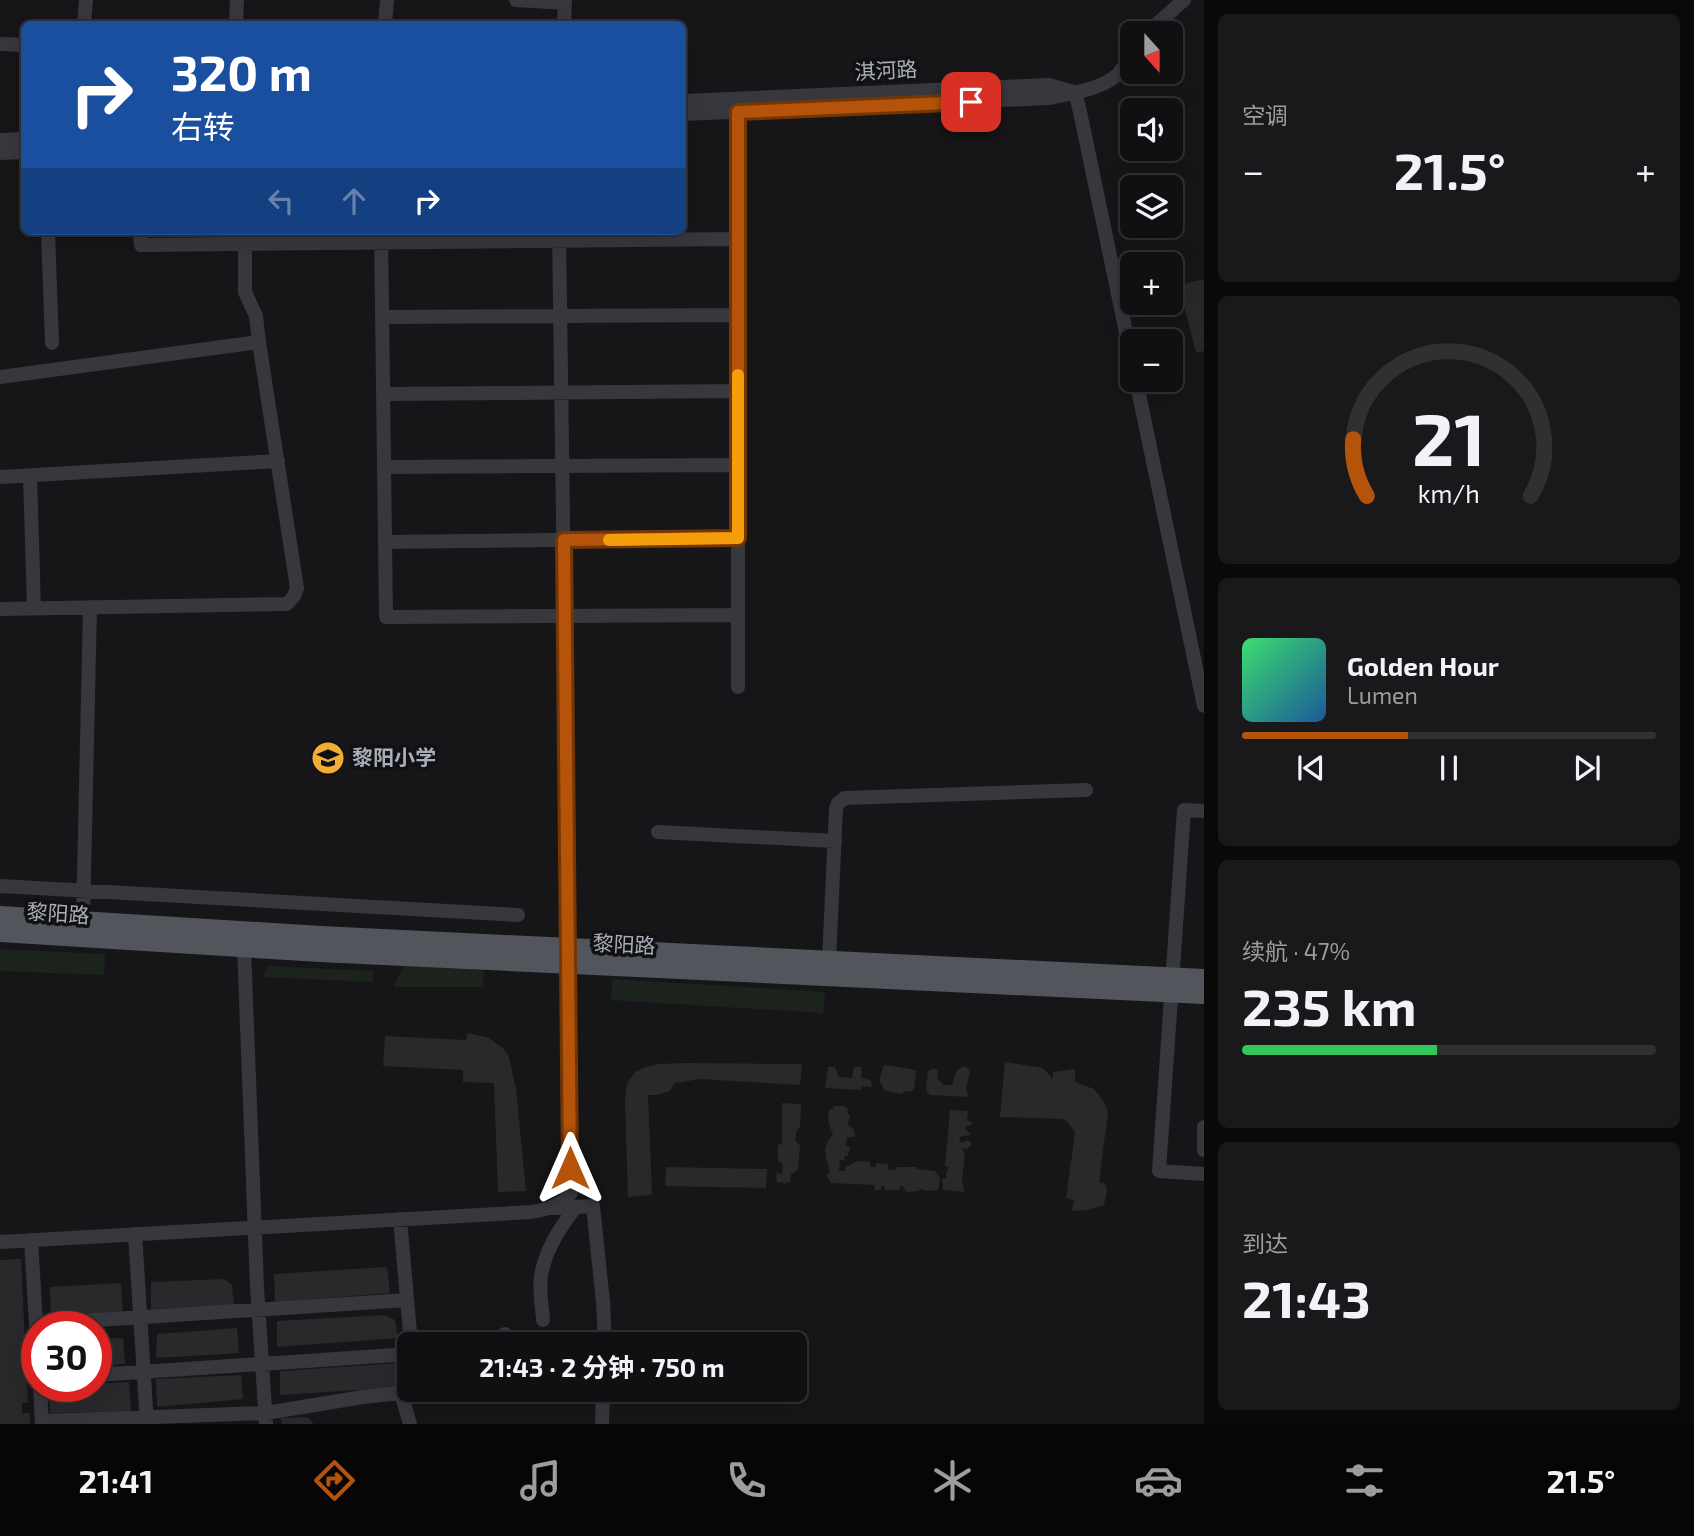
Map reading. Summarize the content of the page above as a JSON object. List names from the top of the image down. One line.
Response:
{"streets":{"main road":["黎阳路"],"street":["淇河路"]},"places":{"school or university":["黎阳小学"]},"north":"bottom","page":{"tile":["空调",["续航 · 47%","235 km"],["到达","21:43"]],"map_buttons":["+","−"],"turn":["320 m","右转"],"heat":["−","21.5°","+"],"song":["Golden Hour","Lumen"],"limit":"30","trip":"21:43 · 2 分钟 · 750 m","tabs":["21:41","21.5°"],"gauge":["21","km/h"]}}
